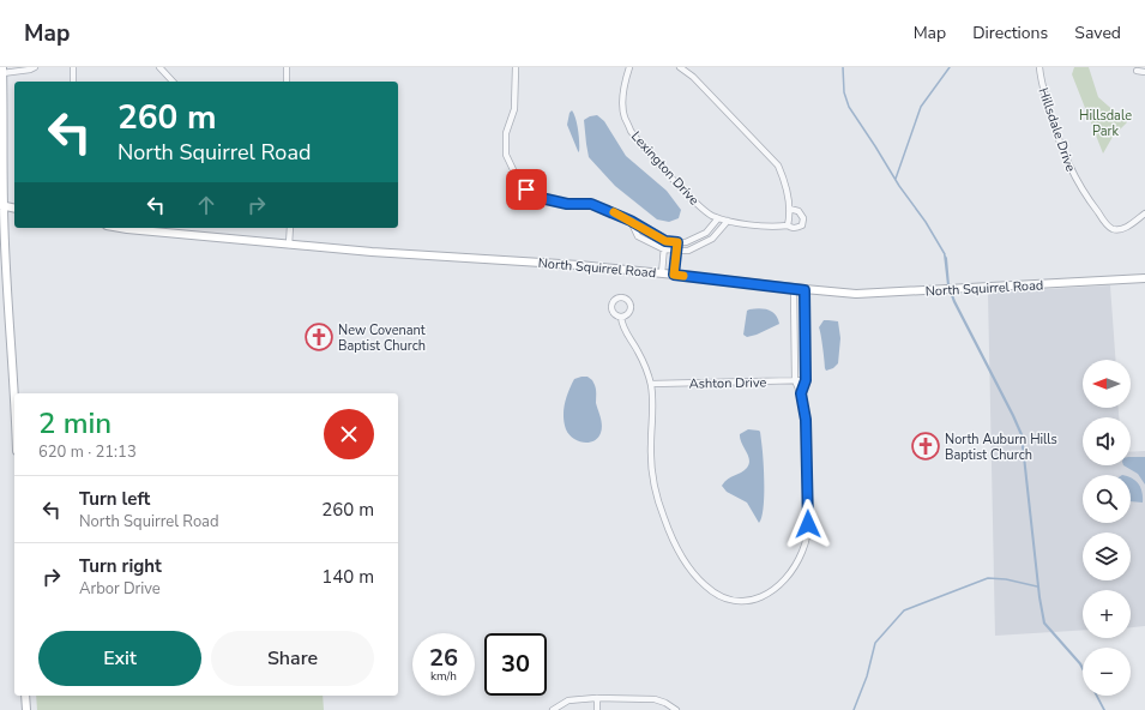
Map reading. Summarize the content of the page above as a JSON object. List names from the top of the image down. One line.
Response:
{"streets":{"street":["Hillsdale Drive","Lexington Drive","North Squirrel Road","Ashton Drive"]},"parks":["Hillsdale Park"],"places":{"church":["New Covenant Baptist Church","North Auburn Hills Baptist Church"]},"north":"left","page":{"header":"Map","nav":["Map","Directions","Saved"],"turn":["260 m","North Squirrel Road"],"map_buttons":["+","−"],"heading":["2 min","620 m · 21:13"],"list":[{"name":"Turn left","note":"North Squirrel Road","value":"260 m"},{"name":"Turn right","note":"Arbor Drive","value":"140 m"}],"buttons":["Exit","Share"],"speed":"26 km/h","limit":"30"}}
